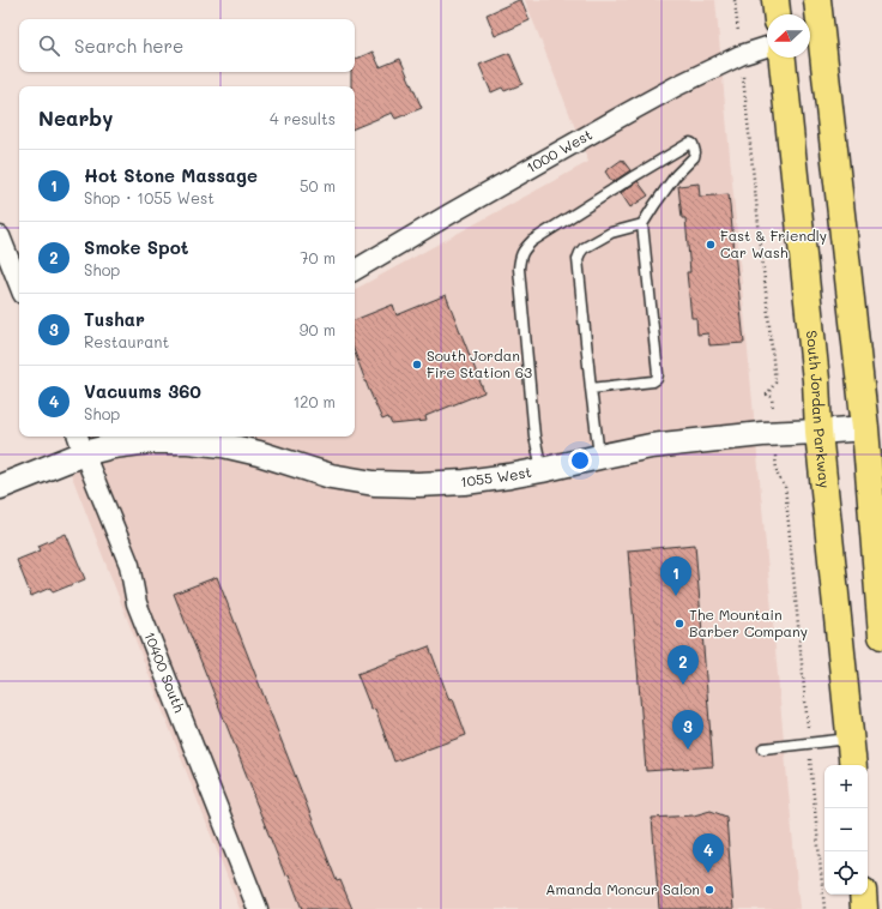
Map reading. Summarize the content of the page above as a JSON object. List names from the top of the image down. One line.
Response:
{"streets":{"main road":["South Jordan Parkway"],"street":["1000 West","1055 West","10400 South"]},"crossings":[["South Jordan Parkway","1055 West"]],"places":["Fast & Friendly Car Wash","South Jordan Fire Station 63","The Mountain Barber Company","Amanda Moncur Salon"],"north":"left","page":{"search":"Search here","heading":["Nearby","4 results"],"list":[{"mark":"1","name":"Hot Stone Massage","note":"Shop · 1055 West","value":"50 m"},{"mark":"2","name":"Smoke Spot","note":"Shop","value":"70 m"},{"mark":"3","name":"Tushar","note":"Restaurant","value":"90 m"},{"mark":"4","name":"Vacuums 360","note":"Shop","value":"120 m"}],"pins":["1","2","3","4"],"map_buttons":["+","−"]}}
